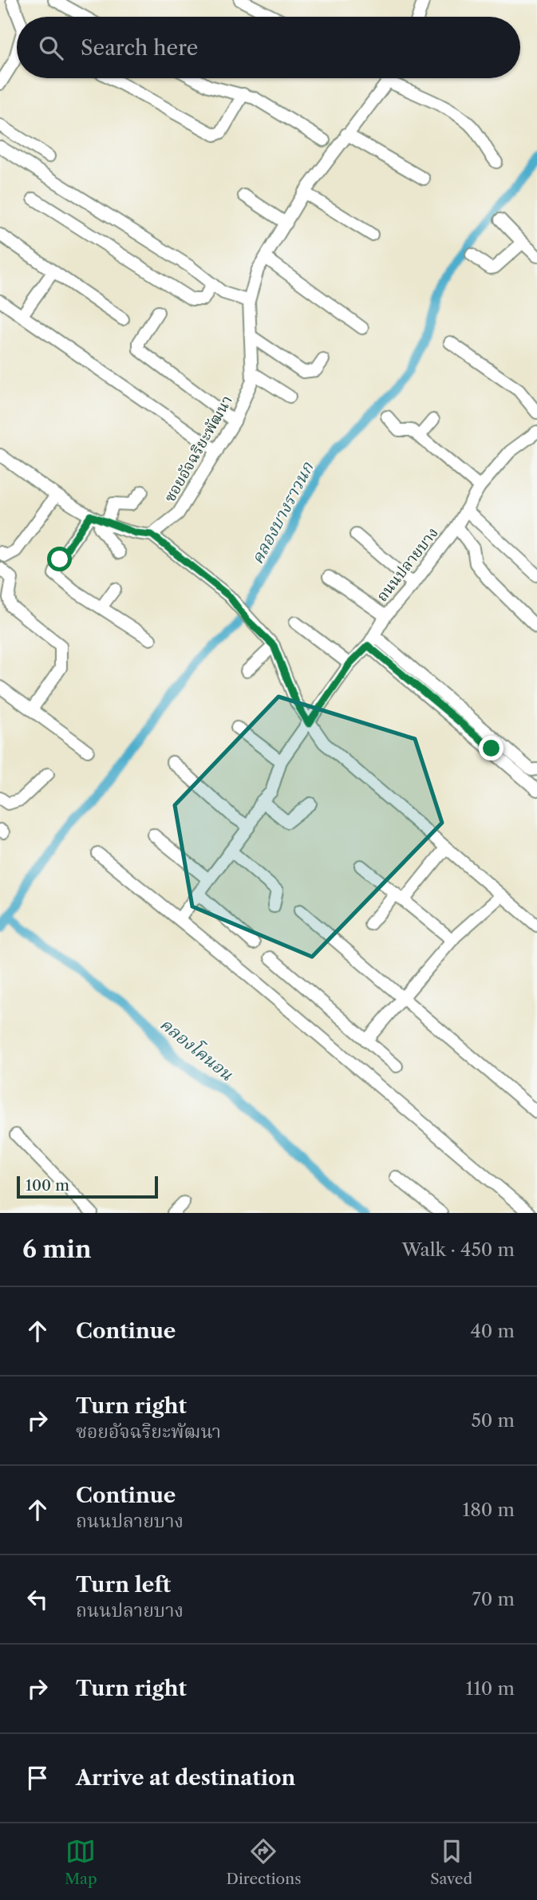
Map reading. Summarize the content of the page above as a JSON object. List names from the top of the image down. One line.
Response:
{"streets":{"street":["ซอยอัจฉริยะพัฒนา","ถนนปลายบาง"]},"water":["คลองบางราวนก","คลองโคนอน"],"scale_bar":"100 m","page":{"search":"Search here","scale":"100 m","heading":["6 min","Walk · 450 m"],"list":[["Continue","40 m"],["Turn right","ซอยอัจฉริยะพัฒนา","50 m"],["Continue","ถนนปลายบาง","180 m"],["Turn left","ถนนปลายบาง","70 m"],["Turn right","110 m"],"Arrive at destination"],"nav":["Map","Directions","Saved"]}}
